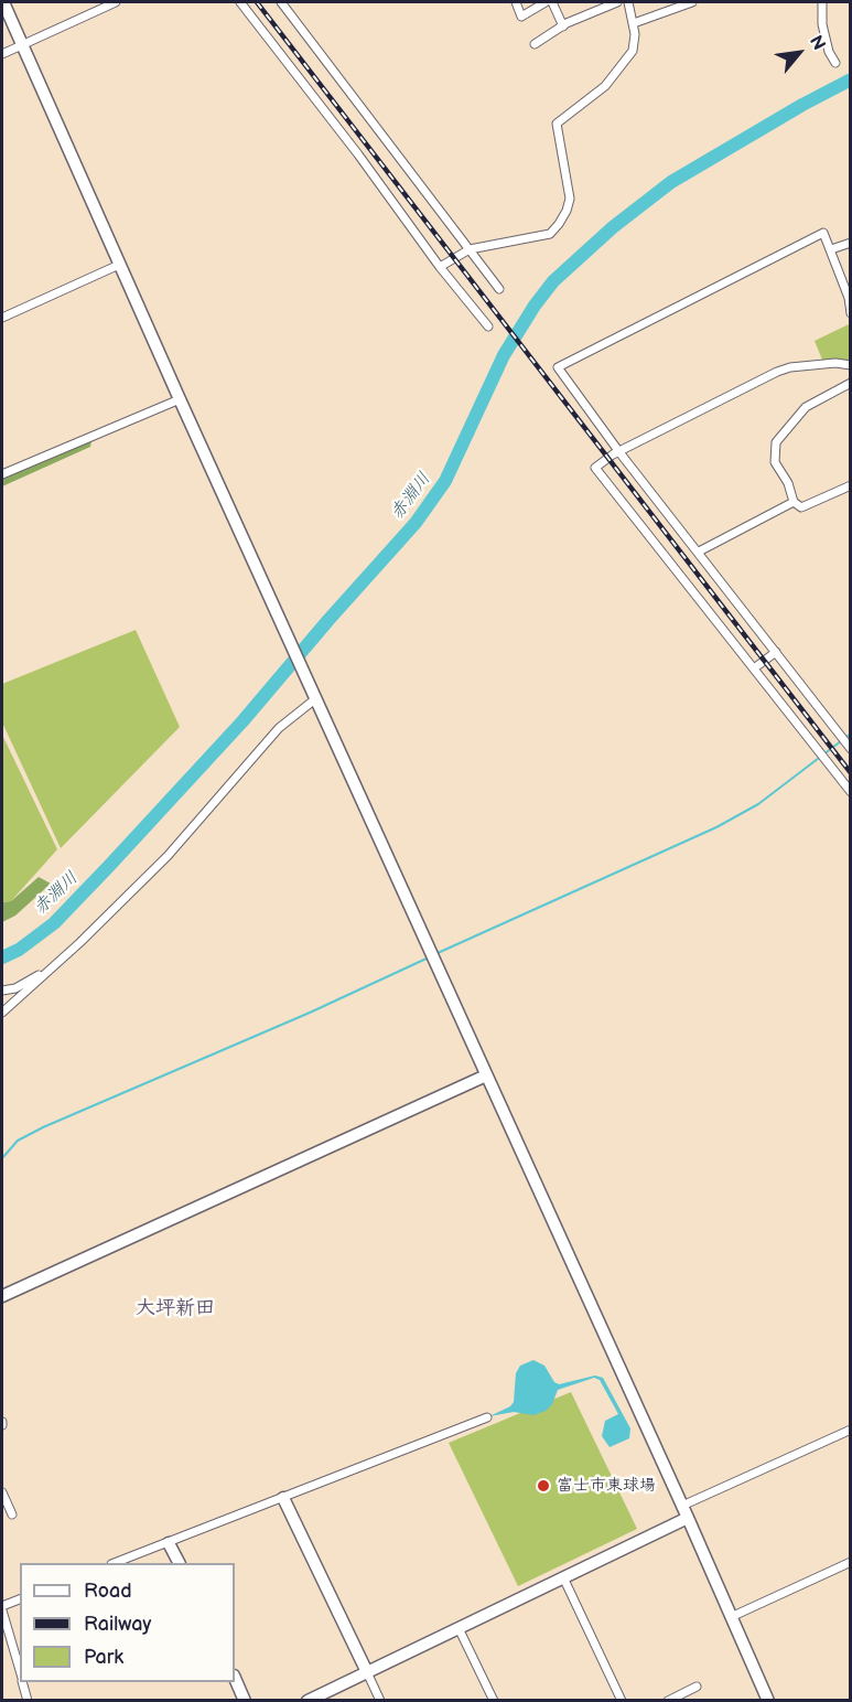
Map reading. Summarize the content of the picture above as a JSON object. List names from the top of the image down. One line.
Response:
{"districts":["大坪新田"],"water":["赤淵川"],"places":["富士市東球場"],"legend":["Road","Railway","Park"],"north":"top right"}
